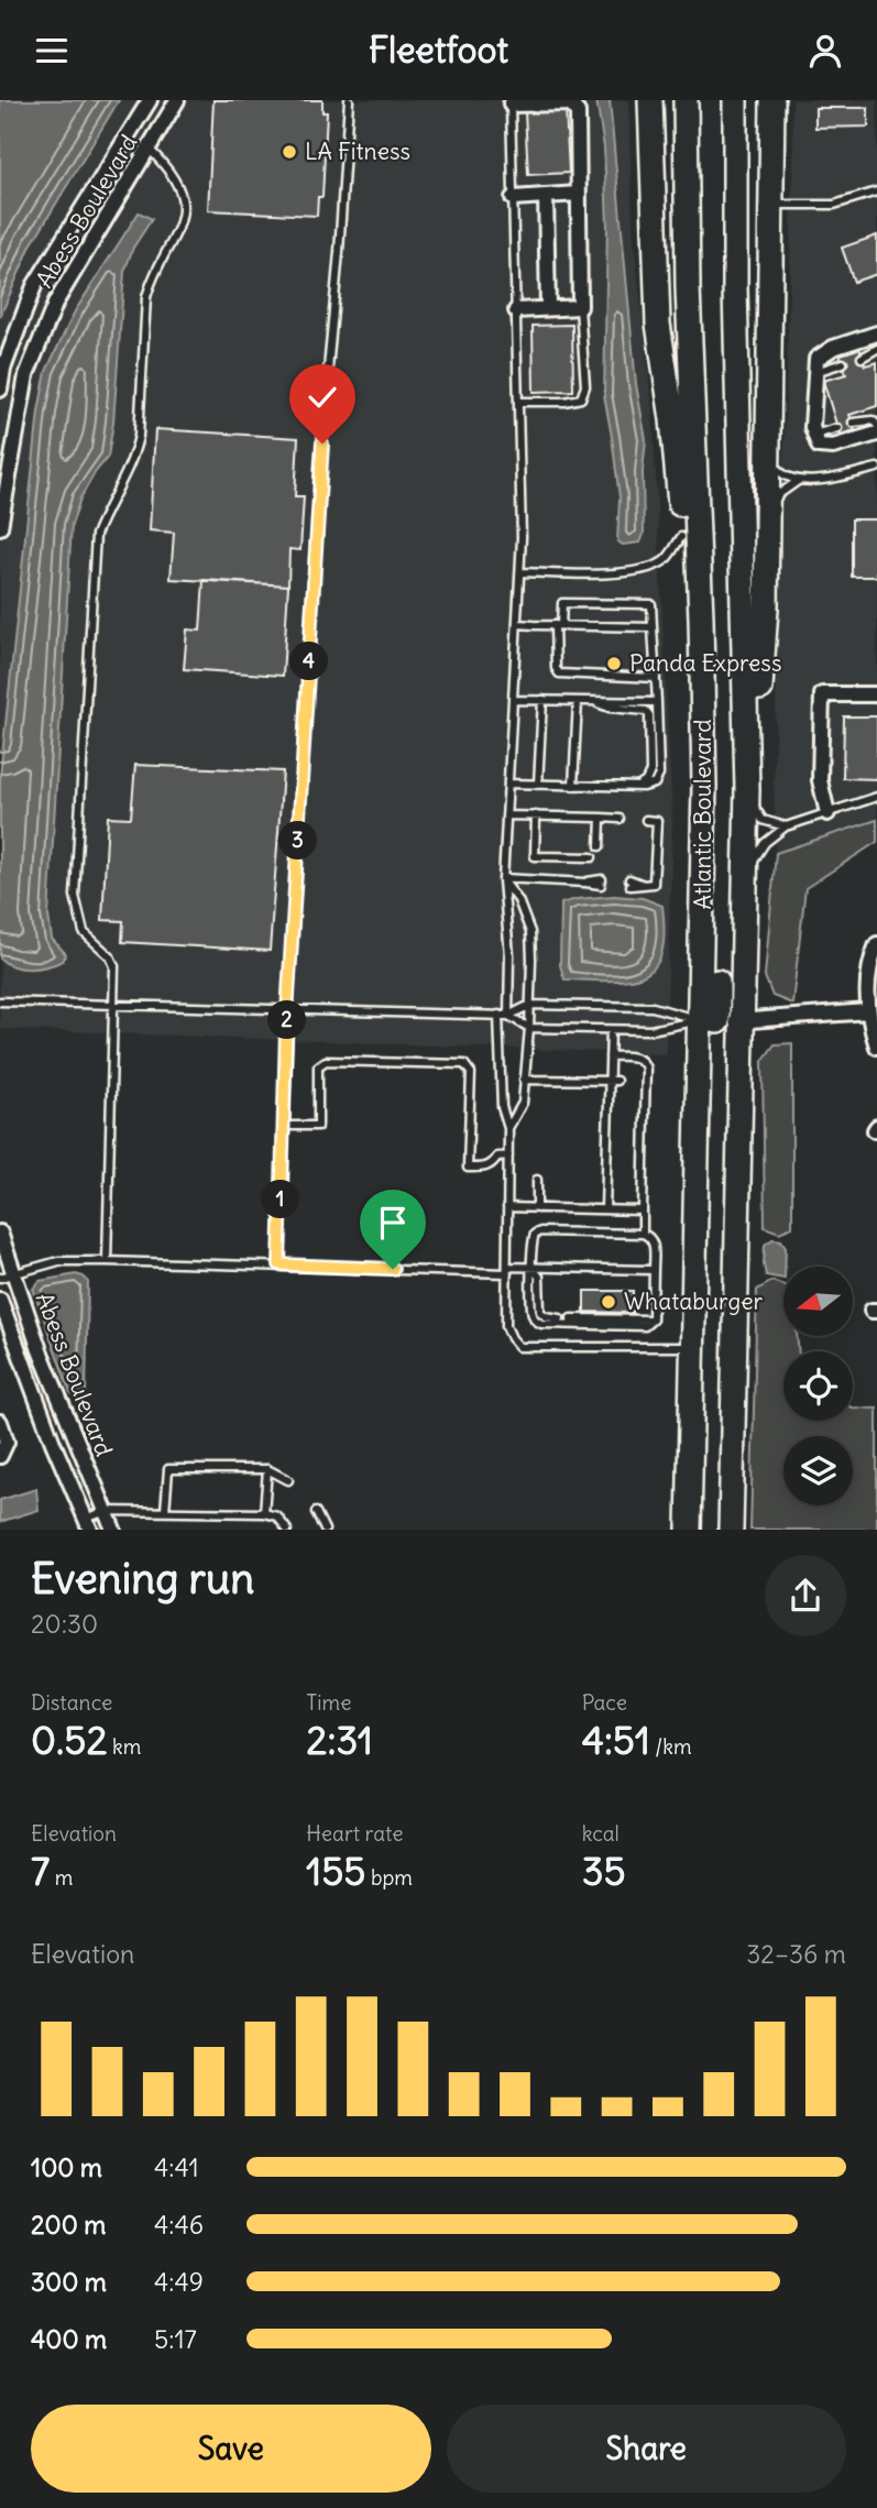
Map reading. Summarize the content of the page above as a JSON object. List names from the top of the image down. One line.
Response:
{"streets":{"highway":["Atlantic Boulevard"],"street":["Abess Boulevard"]},"places":["LA Fitness","Panda Express","Whataburger"],"north":"left","page":{"header":"Fleetfoot","pins":["4","3","2","1"],"heading":["Evening run","20:30"],"stats":[["Distance","0.52 km"],["Time","2:31"],["Pace","4:51 /km"],["Elevation","7 m"],["Heart rate","155 bpm"],["kcal","35"]],"chart":["Elevation","32–36 m"],"list":[{"name":"100 m","note":"4:41"},{"name":"200 m","note":"4:46"},{"name":"300 m","note":"4:49"},{"name":"400 m","note":"5:17"}],"buttons":["Save","Share"]}}
